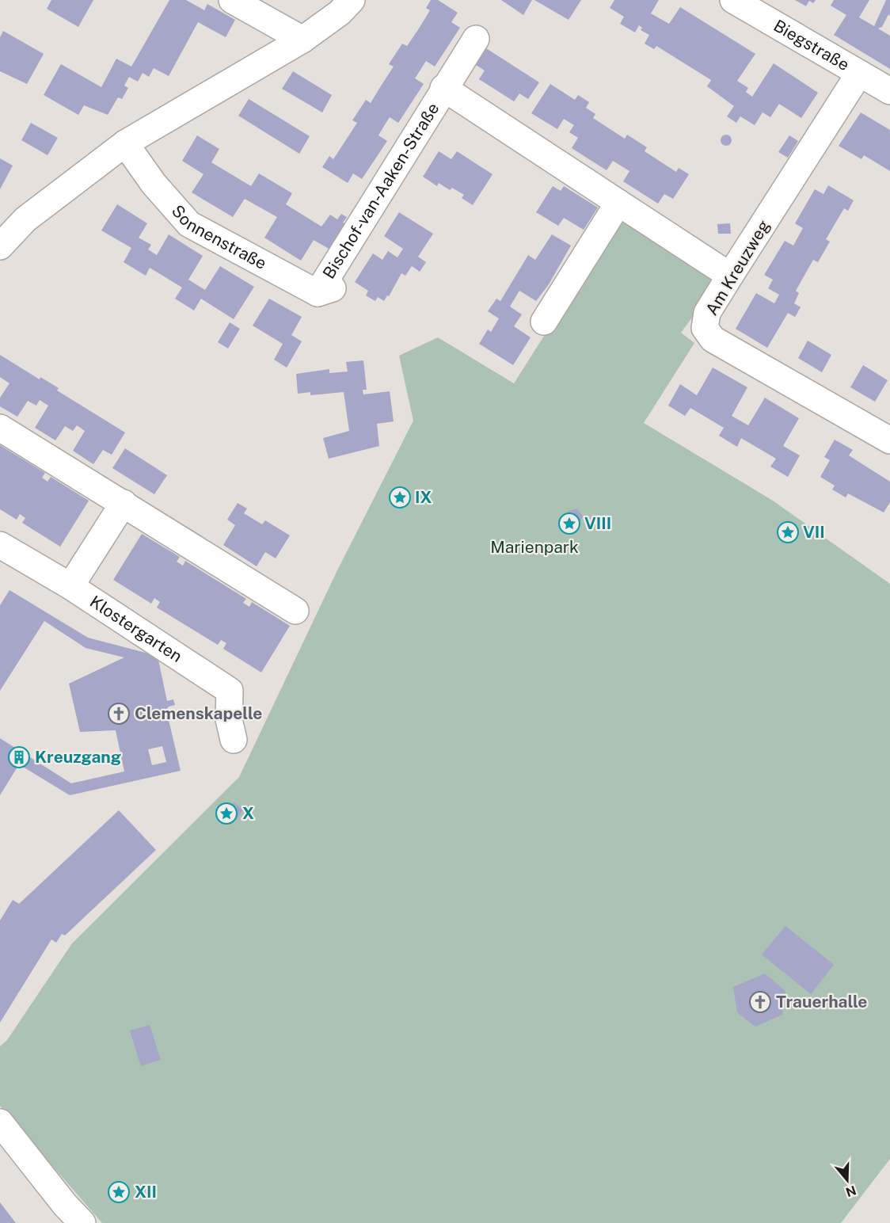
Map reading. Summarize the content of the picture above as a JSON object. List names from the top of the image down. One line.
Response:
{"streets":{"street":["Biegstraße","Bischof-van-Aaken-Straße","Sonnenstraße","Am Kreuzweg","Klostergarten"]},"crossings":[["Biegstraße","Am Kreuzweg"],["Bischof-van-Aaken-Straße","Sonnenstraße"],["Bischof-van-Aaken-Straße","Am Kreuzweg"]],"parks":["Marienpark"],"places":{"place":["IX","VIII","VII","X","XII"],"church":["Clemenskapelle","Trauerhalle"],"building":["Kreuzgang"]},"north":"bottom"}
